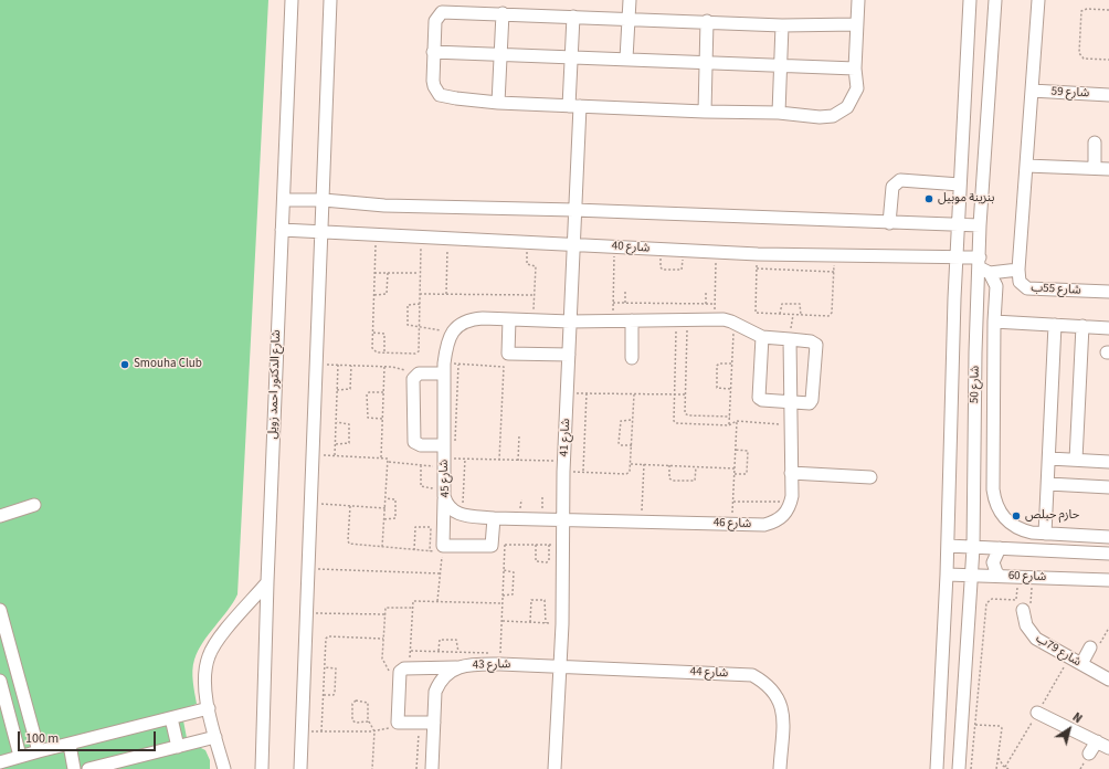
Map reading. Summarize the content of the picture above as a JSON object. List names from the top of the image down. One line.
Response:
{"streets":{"street":["شارع 59","شارع 40","شارع 55ب","شارع الدكتور احمد زويل","شارع 50","شارع 41","شارع 45","شارع 46","شارع 60","شارع 79ب","شارع 43","شارع 44"]},"crossings":[["شارع 40","شارع 55ب"],["شارع 40","شارع الدكتور احمد زويل"],["شارع 40","شارع 50"],["شارع 40","شارع 41"],["شارع 50","شارع 60"],["شارع 41","شارع 46"],["شارع 41","شارع 43"],["شارع 41","شارع 44"],["شارع 43","شارع 44"]],"places":["بنزينة موبيل","Smouha Club","حازم حبلص"],"scale_bar":"100 m","north":"top right"}
